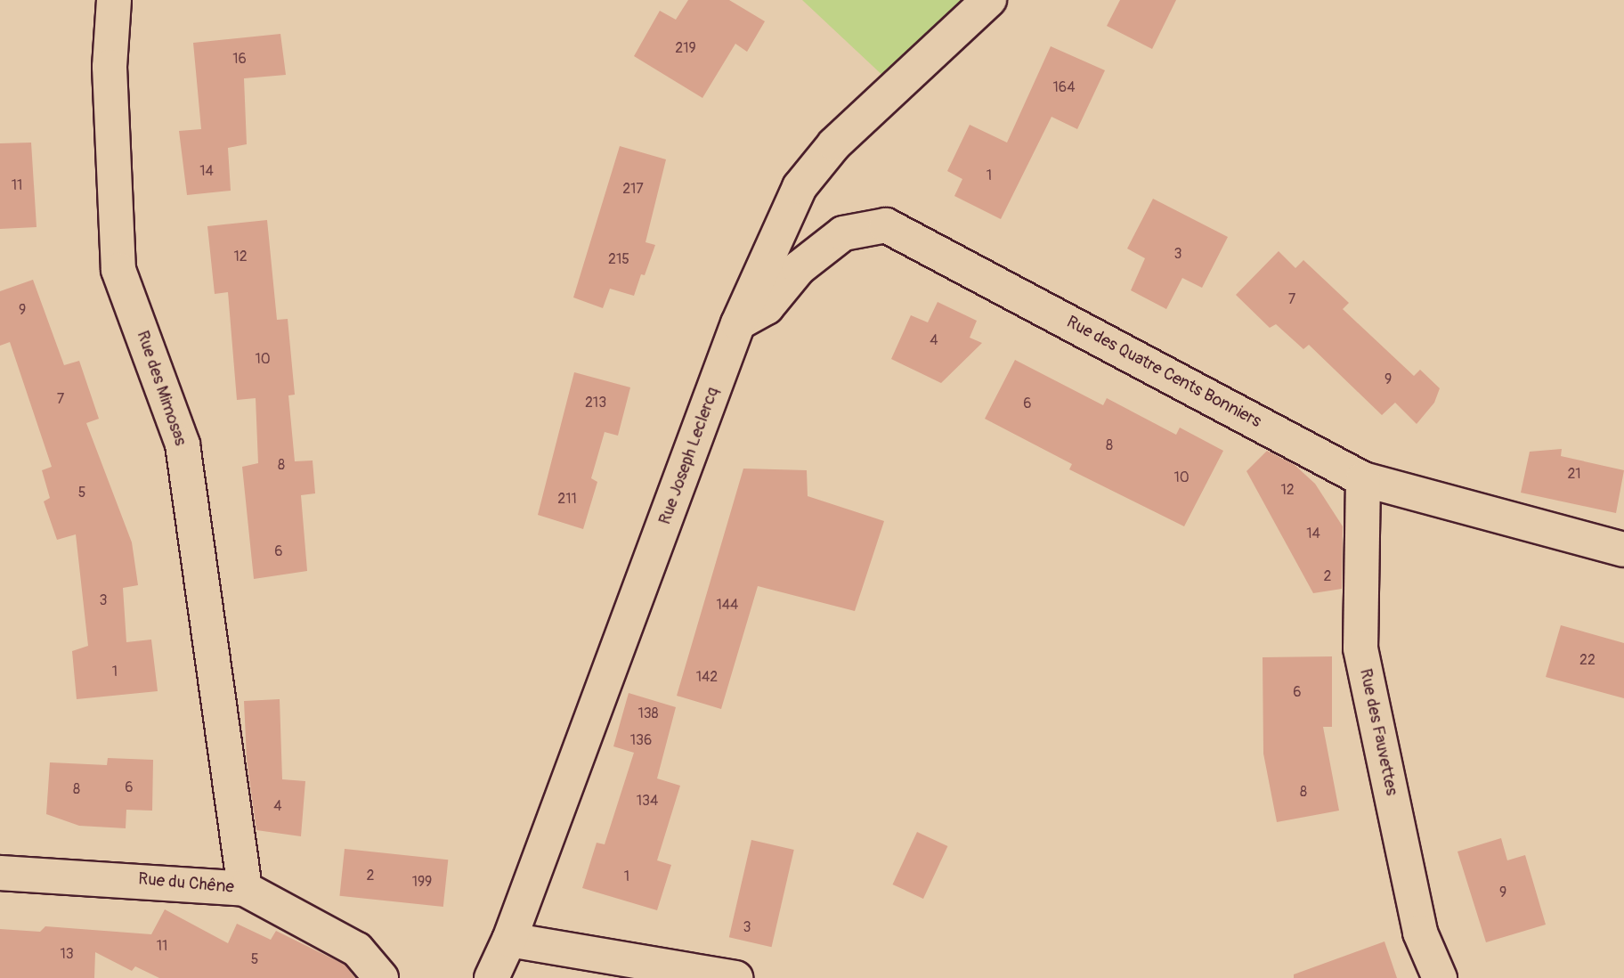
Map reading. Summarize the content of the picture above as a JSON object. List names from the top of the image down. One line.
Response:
{"streets":{"street":["Rue des Quatre Cents Bonniers","Rue des Mimosas","Rue Joseph Leclercq","Rue des Fauvettes","Rue du Chêne"]},"crossings":[["Rue des Quatre Cents Bonniers","Rue Joseph Leclercq"],["Rue des Quatre Cents Bonniers","Rue des Fauvettes"],["Rue des Mimosas","Rue du Chêne"]],"house_numbers":["219","16","164","14","1","11","217","3","12","215","7","9","4","10","9","7","213","6","8","8","21","10","12","5","211","14","6","2","3","144","22","1","142","6","138","136","6","8","8","134","4","2","1","199","9","3","11","13","5"]}
